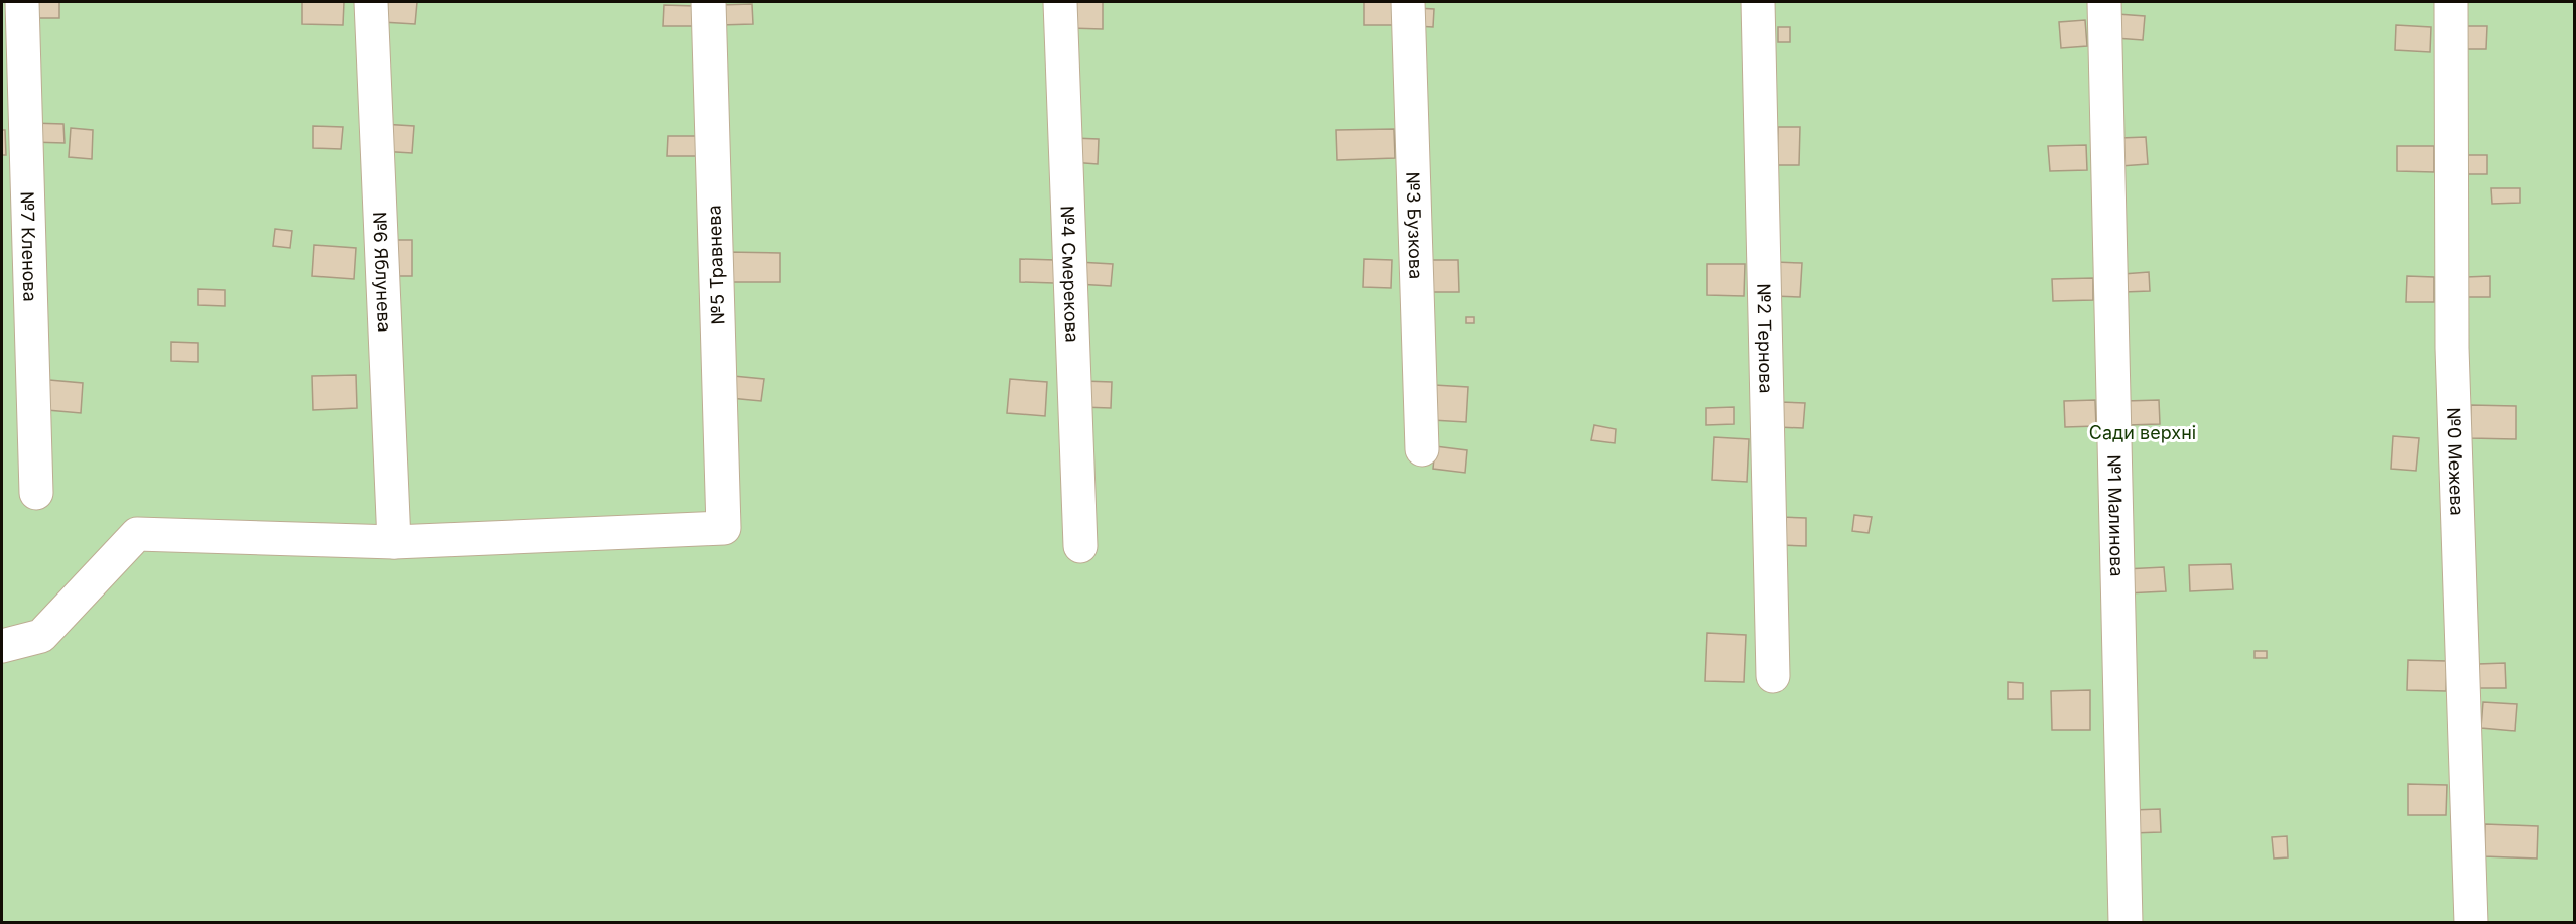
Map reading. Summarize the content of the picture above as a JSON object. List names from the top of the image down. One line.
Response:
{"streets":{"lane":["№3 Бузкова","№7 Кленова","№5 Травнева","№6 Яблунева","№4 Смерекова","№2 Тернова","№0 Межева","№1 Малинова"]},"crossings":[["№5 Травнева","№6 Яблунева"]],"parks":["Сади верхні"]}
